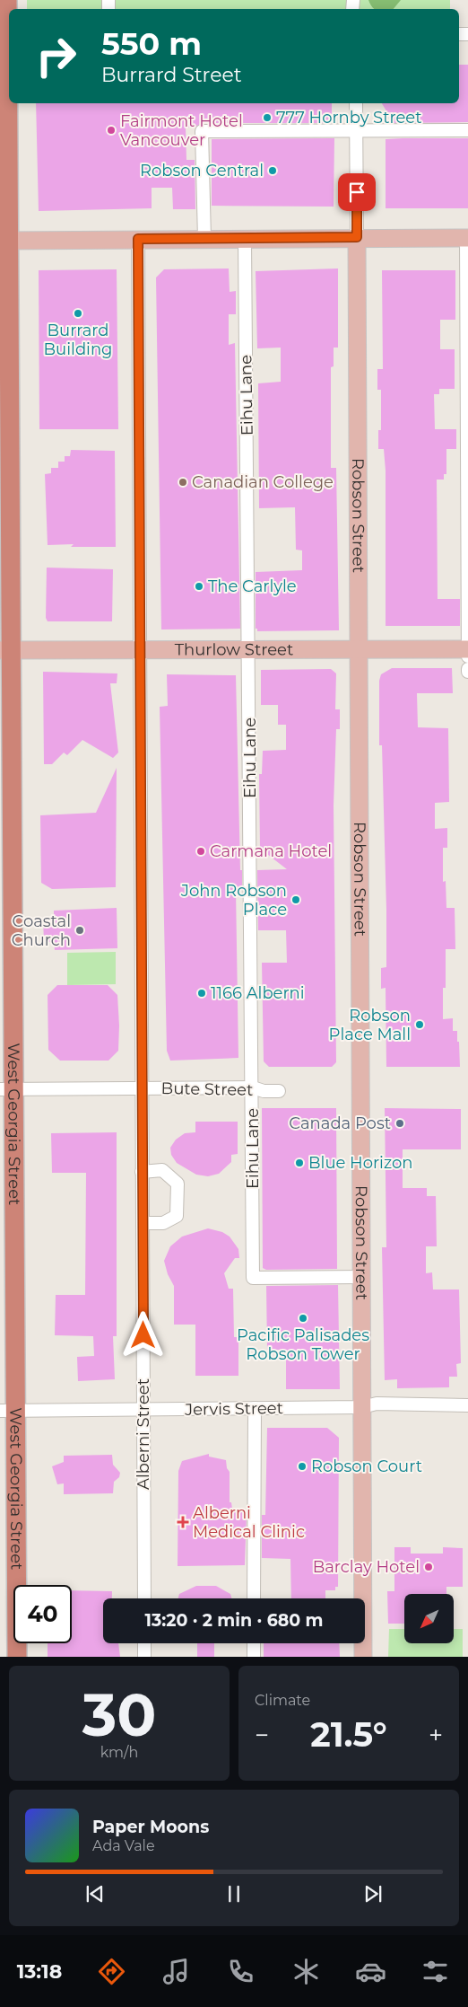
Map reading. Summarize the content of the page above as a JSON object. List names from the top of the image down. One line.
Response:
{"streets":{"highway":["West Georgia Street"],"main road":["Robson Street","Thurlow Street"],"street":["Eihu Lane","Bute Street","Jervis Street","Alberni Street"]},"crossings":[["Eihu Lane","Robson Street"],["Eihu Lane","Thurlow Street"],["Eihu Lane","Bute Street"],["Robson Street","Thurlow Street"],["Robson Street","Jervis Street"],["Thurlow Street","West Georgia Street"],["Thurlow Street","Alberni Street"],["Bute Street","West Georgia Street"],["Bute Street","Alberni Street"],["West Georgia Street","Jervis Street"],["Jervis Street","Alberni Street"]],"places":{"other":["777 Hornby Street","Fairmont Hotel Vancouver","Robson Central","Burrard Building","Canadian College","The Carlyle","Carmana Hotel","John Robson Place","Coastal Church","1166 Alberni","Robson Place Mall","Canada Post","Blue Horizon","Pacific Palisades Robson Tower","Robson Court","Barclay Hotel"],"health":["Alberni Medical Clinic"]},"north":"bottom left","page":{"turn":["550 m","Burrard Street"],"limit":"40","trip":"13:20 · 2 min · 680 m","tile":[["30","km/h"],"Climate"],"heat":["−","21.5°","+"],"song":["Paper Moons","Ada Vale"],"tabs":"13:18"}}
